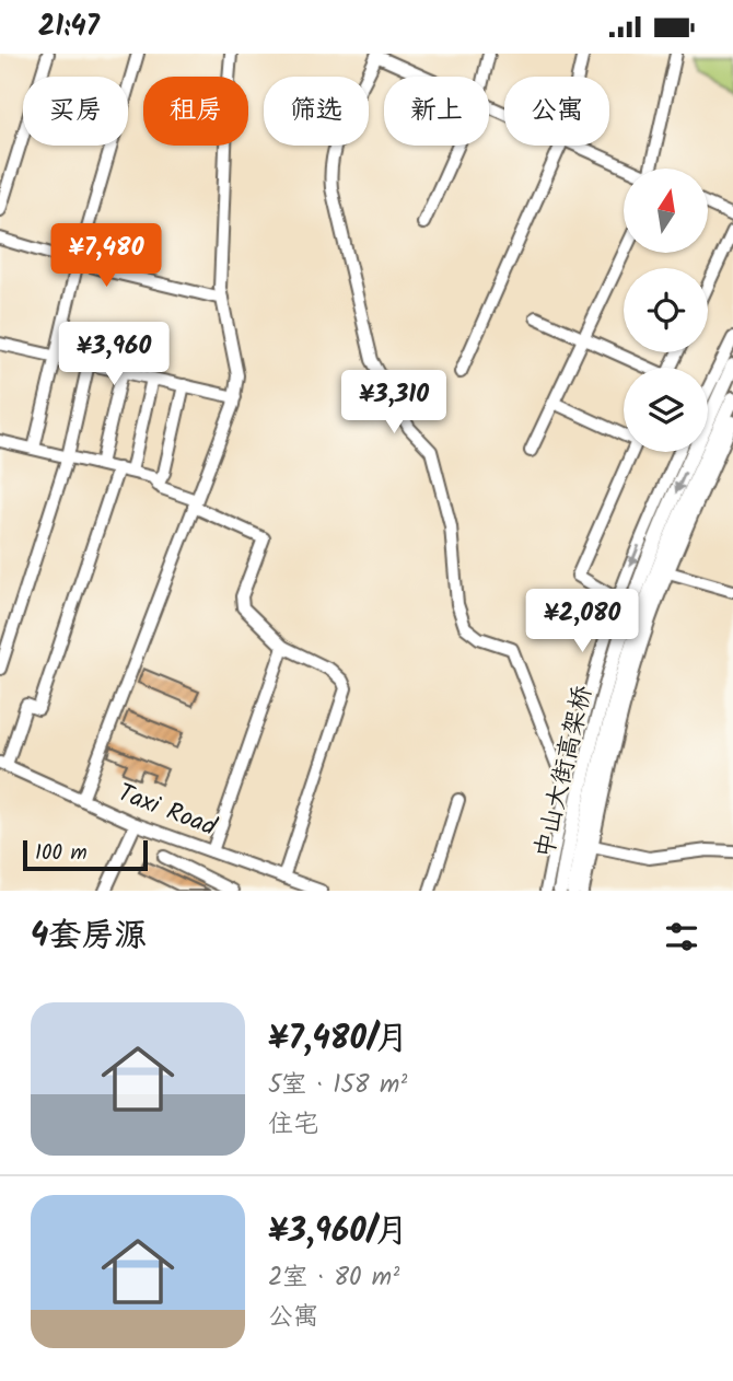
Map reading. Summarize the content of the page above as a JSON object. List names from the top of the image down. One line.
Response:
{"streets":{"main road":["中山大街高架桥"],"street":["Taxi Road"]},"scale_bar":"100 m","north":"top","page":{"status":"21:47","chip":["买房","租房","筛选","新上","公寓"],"price":["¥7,480","¥3,960","¥3,310","¥2,080"],"scale":"100 m","heading":"4套房源","list":[{"name":"¥7,480/月","note":"5室 · 158 m² · 住宅"},{"name":"¥3,960/月","note":"2室 · 80 m² · 公寓"}]}}
